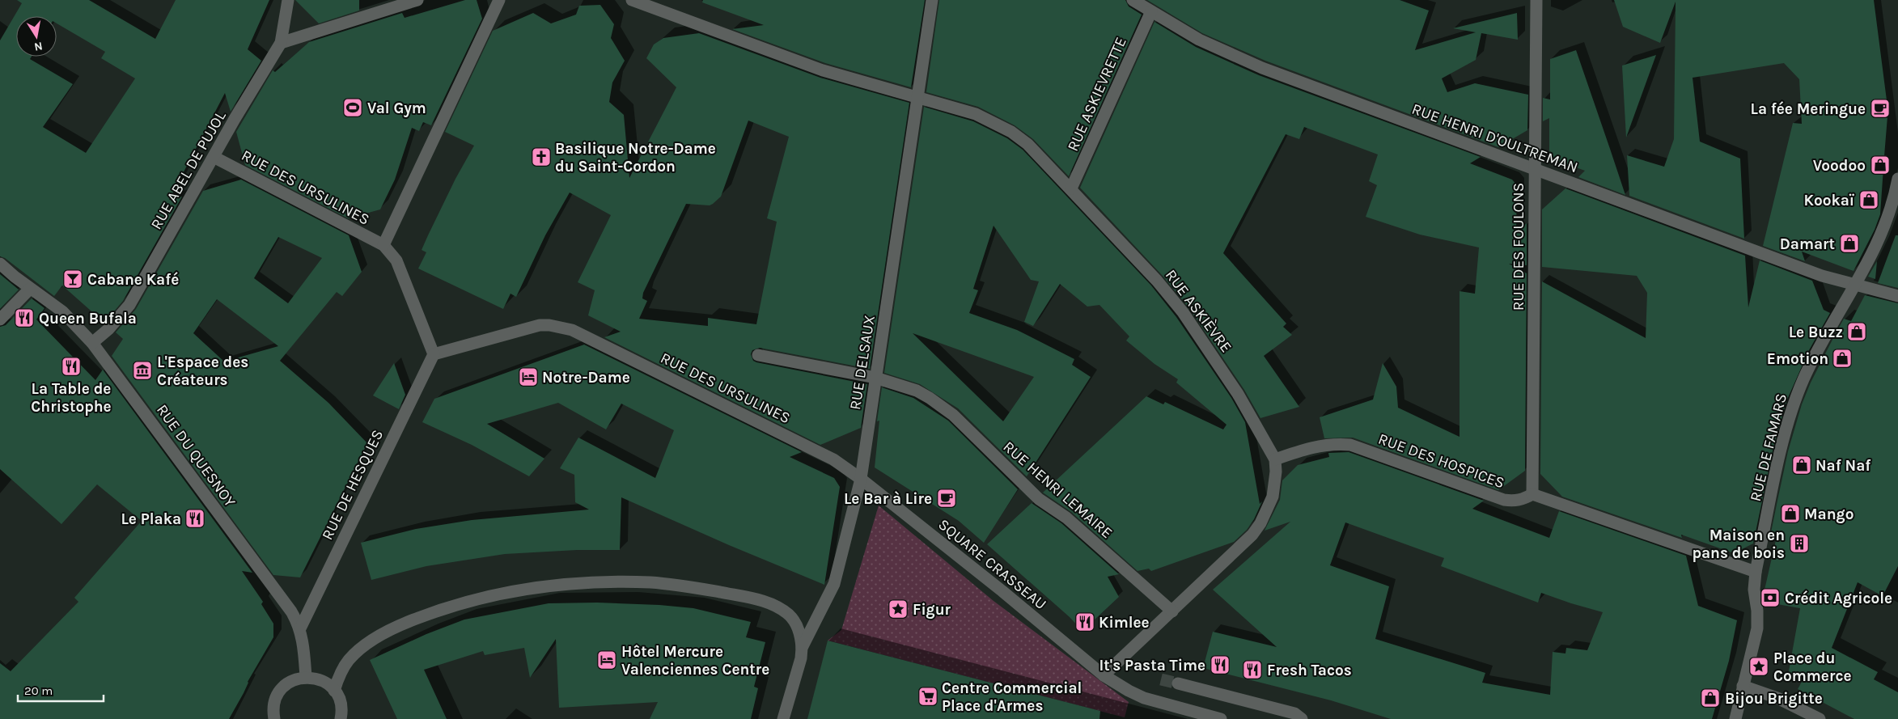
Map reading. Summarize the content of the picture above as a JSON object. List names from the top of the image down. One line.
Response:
{"streets":{"street":["RUE ASKIEVRETTE","RUE HENRI D'OULTREMAN","RUE ABEL DE PUJOL","RUE DES URSULINES","RUE DES FOULONS","RUE ASKIÈVRE","RUE DELSAUX","RUE DE FAMARS","RUE DU QUESNOY","RUE DES HOSPICES","RUE DE HESQUES","RUE HENRI LEMAIRE","SQUARE CRASSEAU"]},"crossings":[["RUE ASKIEVRETTE","RUE HENRI D'OULTREMAN"],["RUE ASKIEVRETTE","RUE ASKIÈVRE"],["RUE HENRI D'OULTREMAN","RUE DES FOULONS"],["RUE HENRI D'OULTREMAN","RUE DE FAMARS"],["RUE ABEL DE PUJOL","RUE DES URSULINES"],["RUE ABEL DE PUJOL","RUE DU QUESNOY"],["RUE DES URSULINES","RUE DELSAUX"],["RUE DES URSULINES","RUE DE HESQUES"],["RUE DES URSULINES","SQUARE CRASSEAU"],["RUE DES FOULONS","RUE DES HOSPICES"],["RUE ASKIÈVRE","RUE DELSAUX"],["RUE ASKIÈVRE","RUE DES HOSPICES"],["RUE ASKIÈVRE","RUE HENRI LEMAIRE"],["RUE ASKIÈVRE","SQUARE CRASSEAU"],["RUE DELSAUX","RUE HENRI LEMAIRE"],["RUE DELSAUX","SQUARE CRASSEAU"],["RUE DU QUESNOY","RUE DE HESQUES"]],"places":{"sports":["Val Gym"],"cafe":["La fée Meringue","Le Bar à Lire"],"church":["Basilique Notre-Dame du Saint-Cordon"],"shop":["Voodoo","Kookaï","Damart","Le Buzz","Emotion","Naf Naf","Mango","Bijou Brigitte"],"bar":["Cabane Kafé"],"restaurant":["Queen Bufala","La Table de Christophe","Le Plaka","Kimlee","It's Pasta Time","Fresh Tacos"],"museum":["L'Espace des Créateurs"],"hotel":["Notre-Dame","Hôtel Mercure Valenciennes Centre"],"building":["Maison en pans de bois"],"bank":["Crédit Agricole"],"place":["Figur","Place du Commerce"],"supermarket":["Centre Commercial Place d'Armes"]},"scale_bar":"20 m","north":"bottom"}
